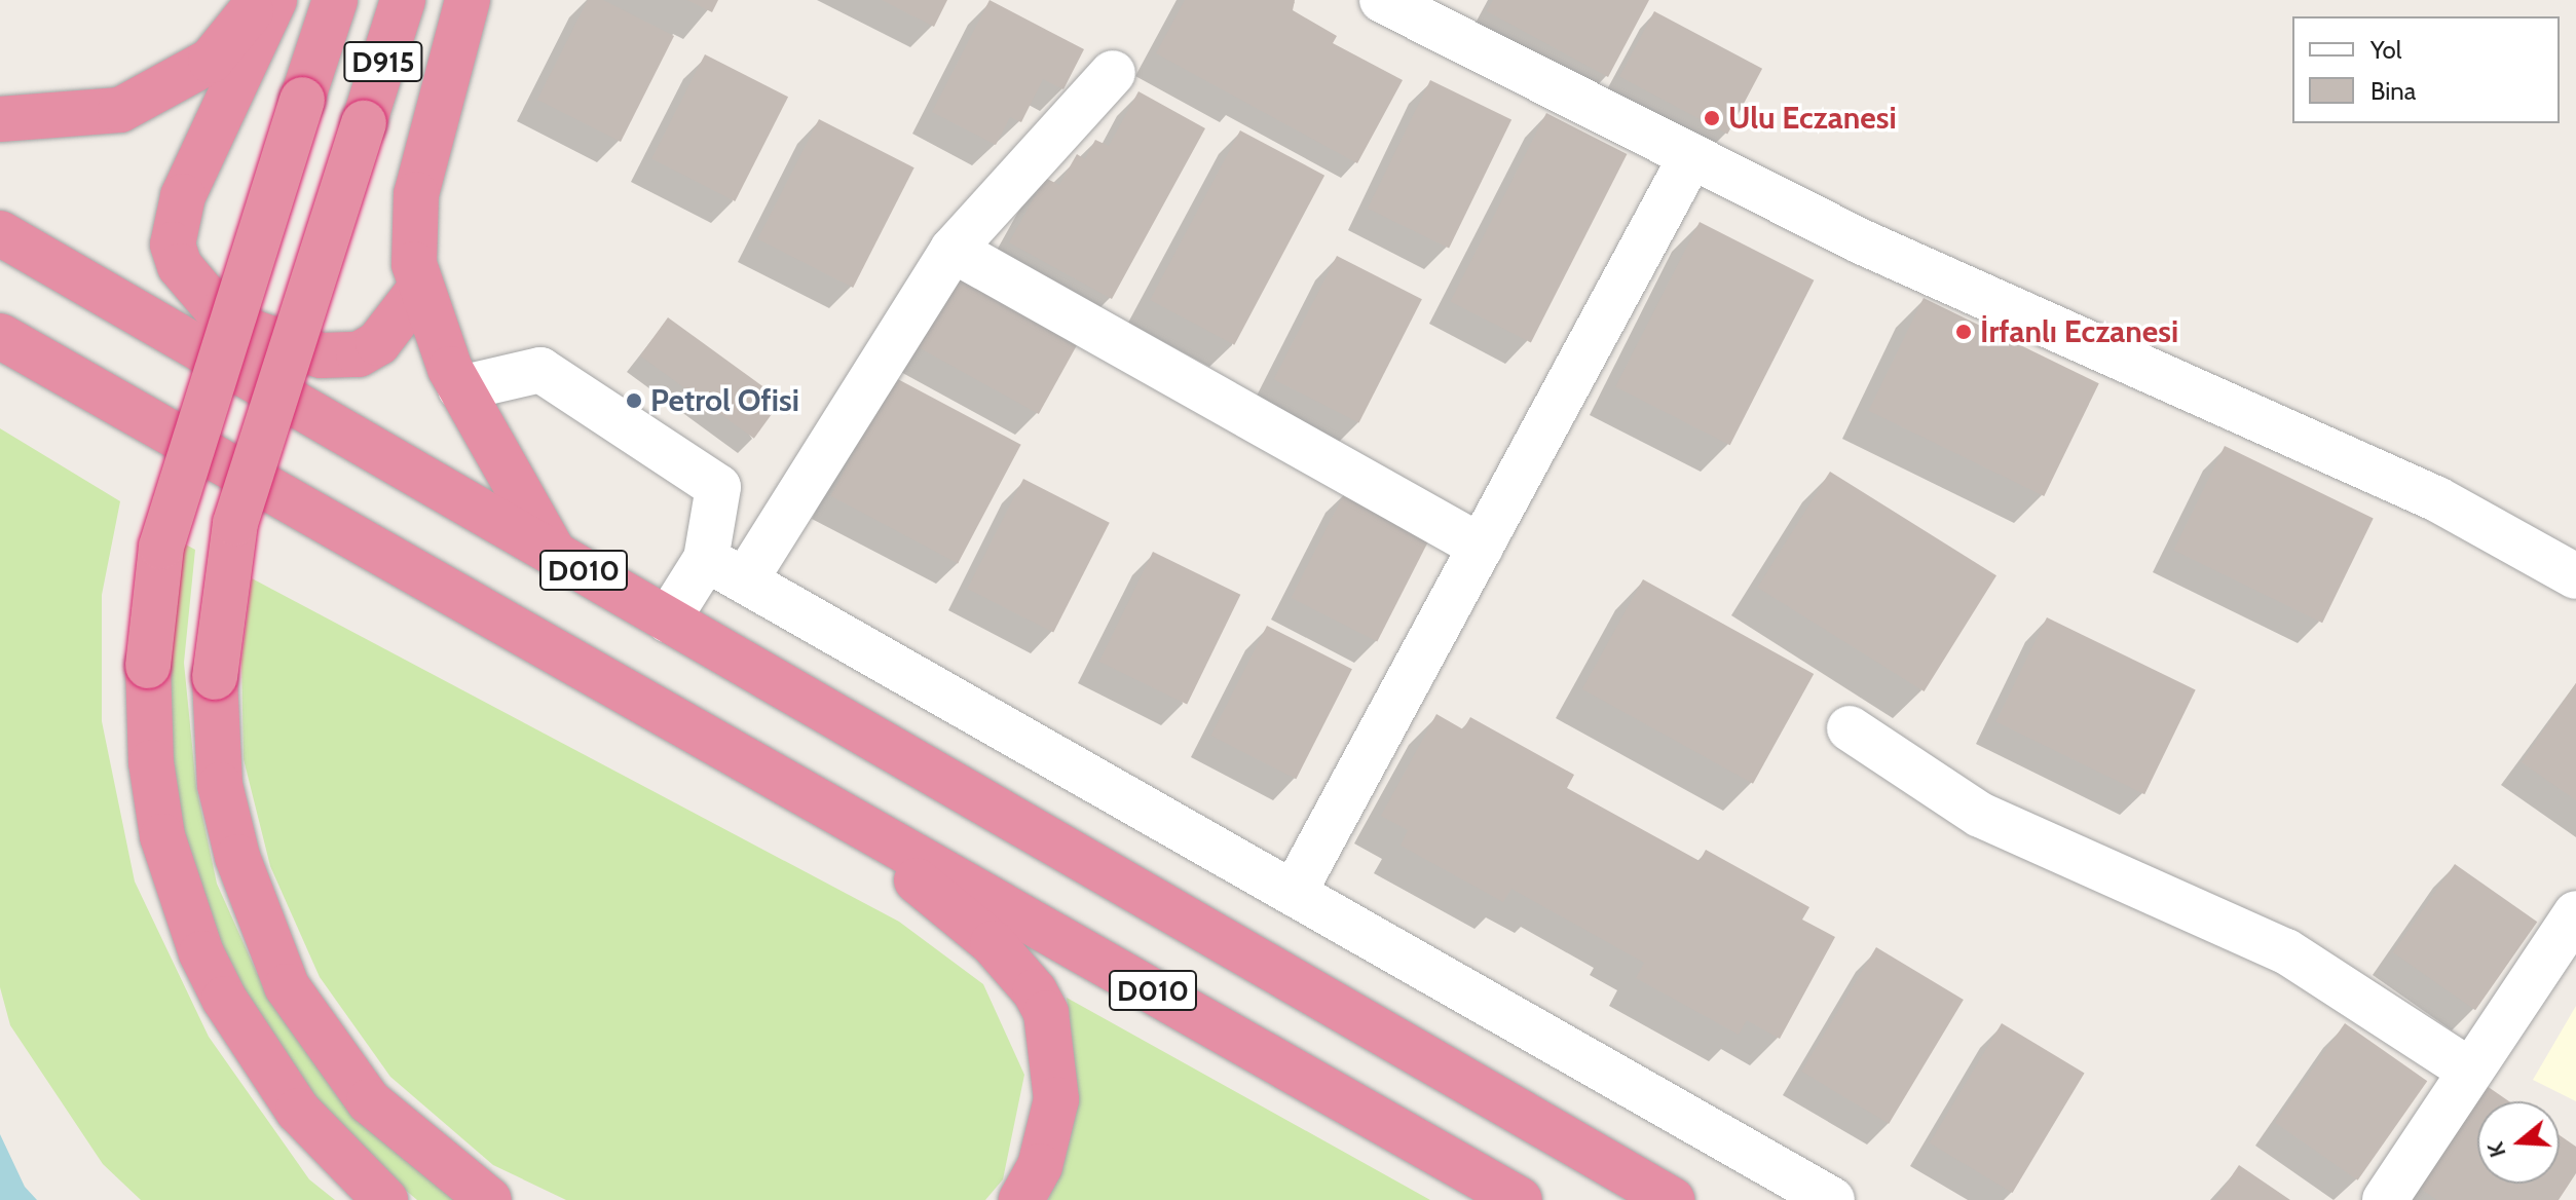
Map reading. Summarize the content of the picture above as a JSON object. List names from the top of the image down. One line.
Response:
{"streets":{"highway":["D915","D010"]},"places":["Ulu Eczanesi","İrfanlı Eczanesi","Petrol Ofisi"],"legend":["Yol","Bina"],"north":"left"}
